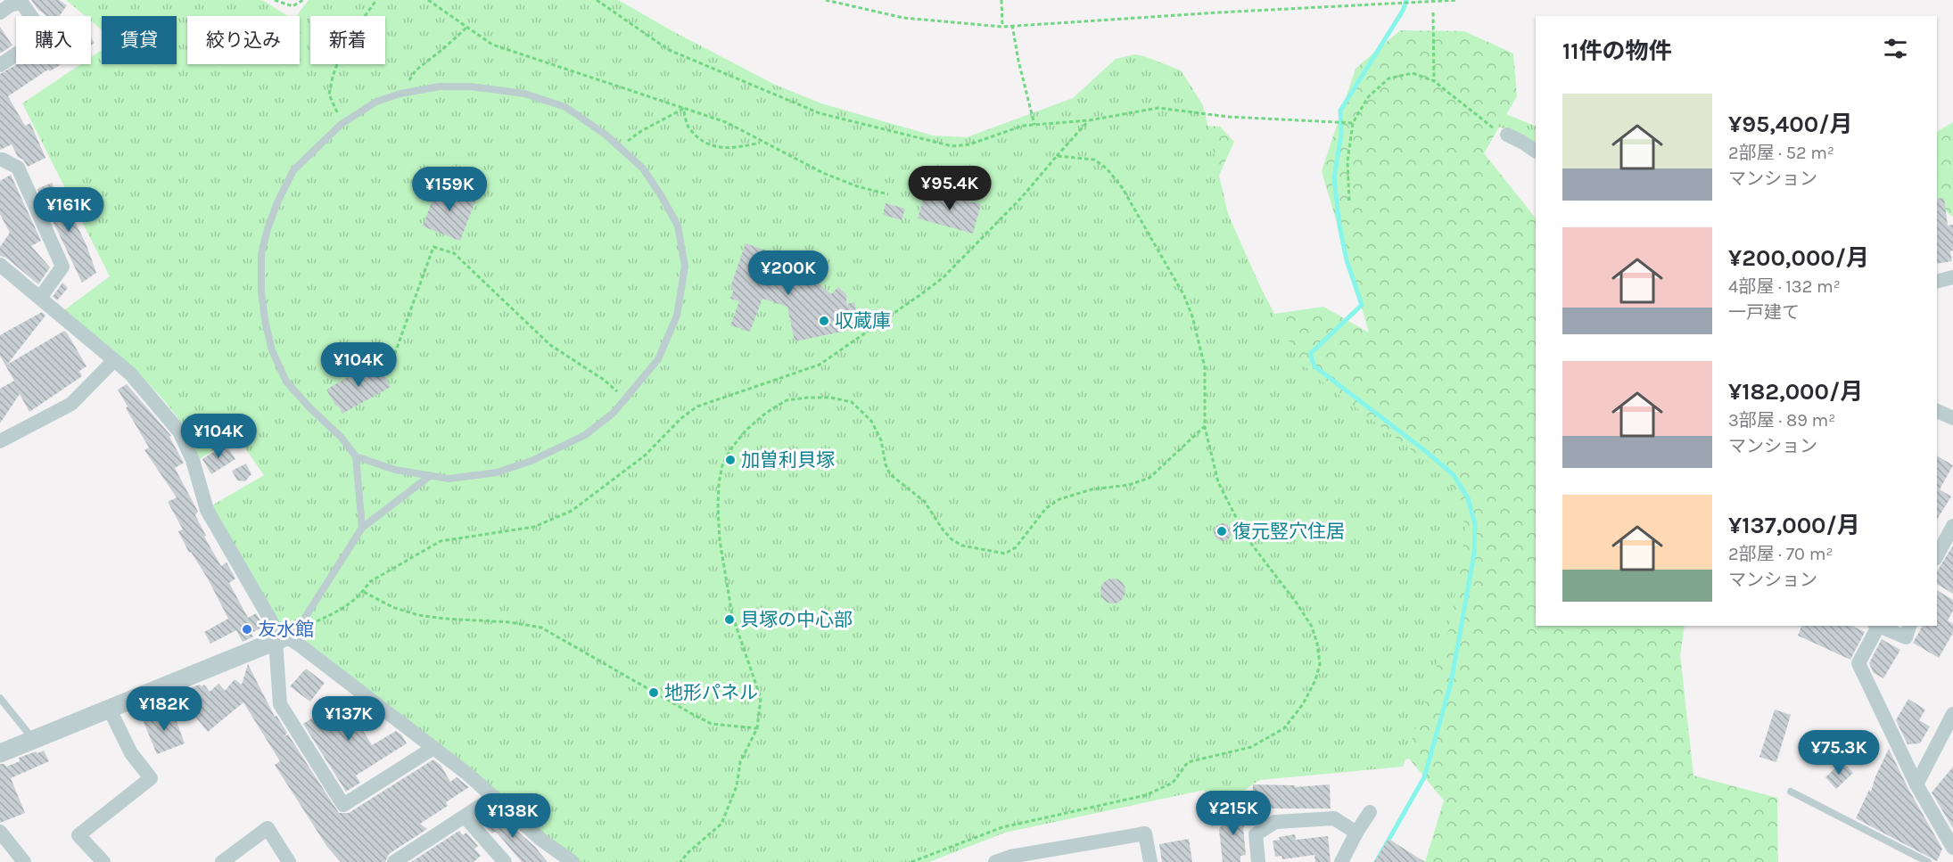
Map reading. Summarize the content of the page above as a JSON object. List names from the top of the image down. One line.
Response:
{"places":["収蔵庫","加曽利貝塚","復元竪穴住居","貝塚の中心部","友水館","地形パネル"],"page":{"chip":["購入","賃貸","絞り込み","新着"],"heading":"11件の物件","list":[{"name":"¥95,400/月","note":"2部屋 · 52 m² · マンション"},{"name":"¥200,000/月","note":"4部屋 · 132 m² · 一戸建て"},{"name":"¥182,000/月","note":"3部屋 · 89 m² · マンション"},{"name":"¥137,000/月","note":"2部屋 · 70 m² · マンション"}],"price":["¥95.4K","¥159K","¥161K","¥200K","¥104K","¥104K","¥182K","¥137K","¥75.3K","¥215K","¥138K"]}}
